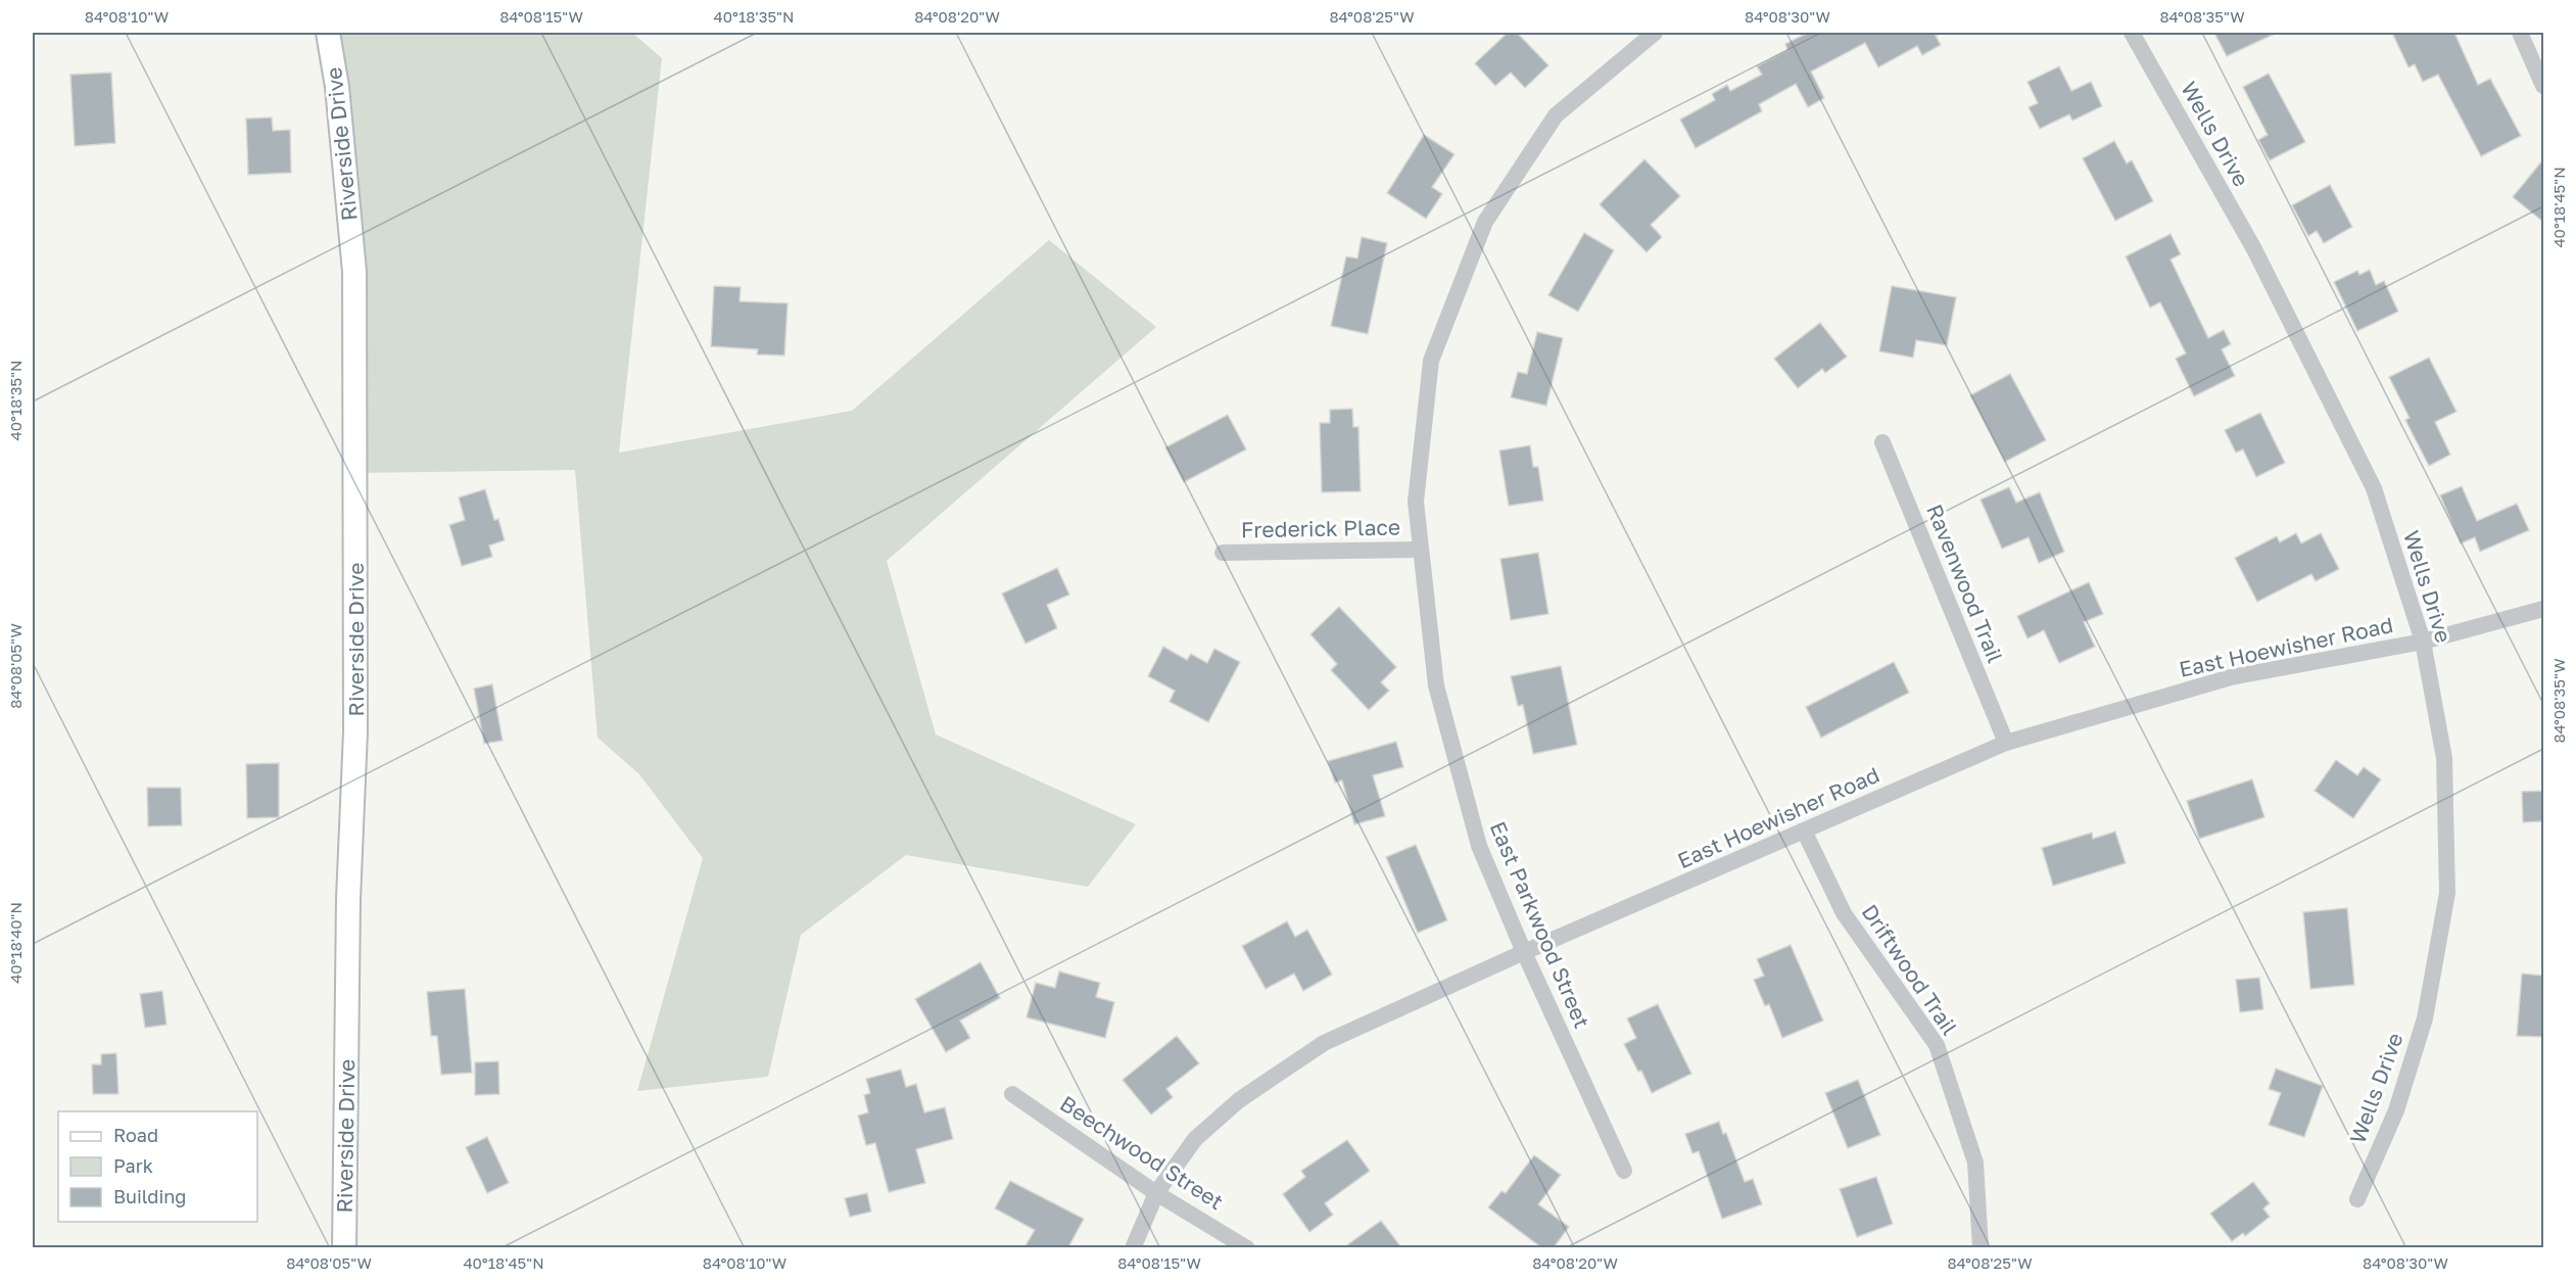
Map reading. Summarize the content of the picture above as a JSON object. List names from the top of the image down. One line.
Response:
{"streets":{"main road":["Riverside Drive"],"street":["Wells Drive","Frederick Place","Ravenwood Trail","East Hoewisher Road","East Parkwood Street","Driftwood Trail","Beechwood Street"]},"crossings":[["Wells Drive","East Hoewisher Road"],["Frederick Place","East Parkwood Street"],["Ravenwood Trail","East Hoewisher Road"],["East Hoewisher Road","East Parkwood Street"],["East Hoewisher Road","Driftwood Trail"],["East Hoewisher Road","Beechwood Street"]],"legend":["Road","Park","Building"],"coordinates":["84°08'10\"W","84°08'15\"W","40°18'35\"N","84°08'20\"W","84°08'25\"W","84°08'30\"W","84°08'35\"W","40°18'45\"N","84°08'05\"W","40°18'40\"N"]}
